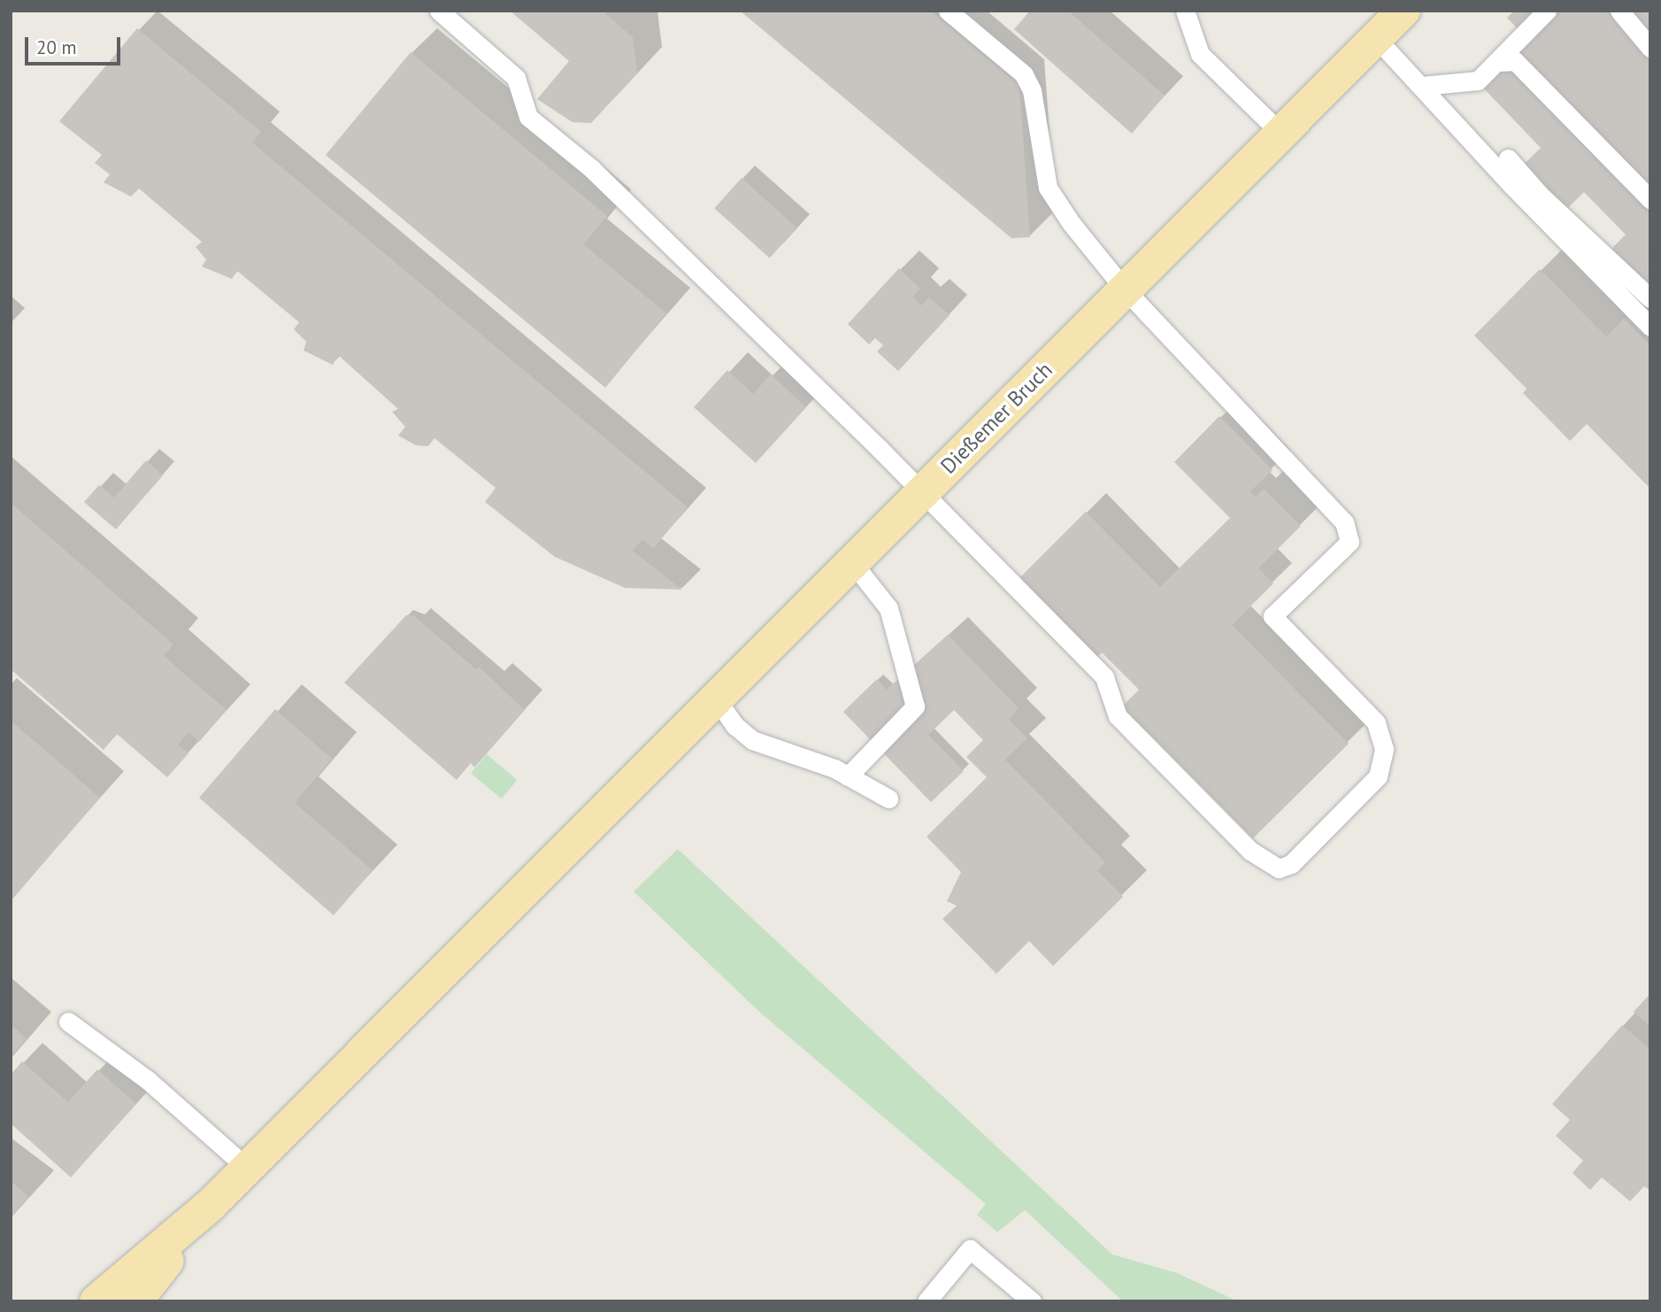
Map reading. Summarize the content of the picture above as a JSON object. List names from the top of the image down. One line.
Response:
{"streets":{"main road":["Dießemer Bruch"]},"scale_bar":"20 m"}
